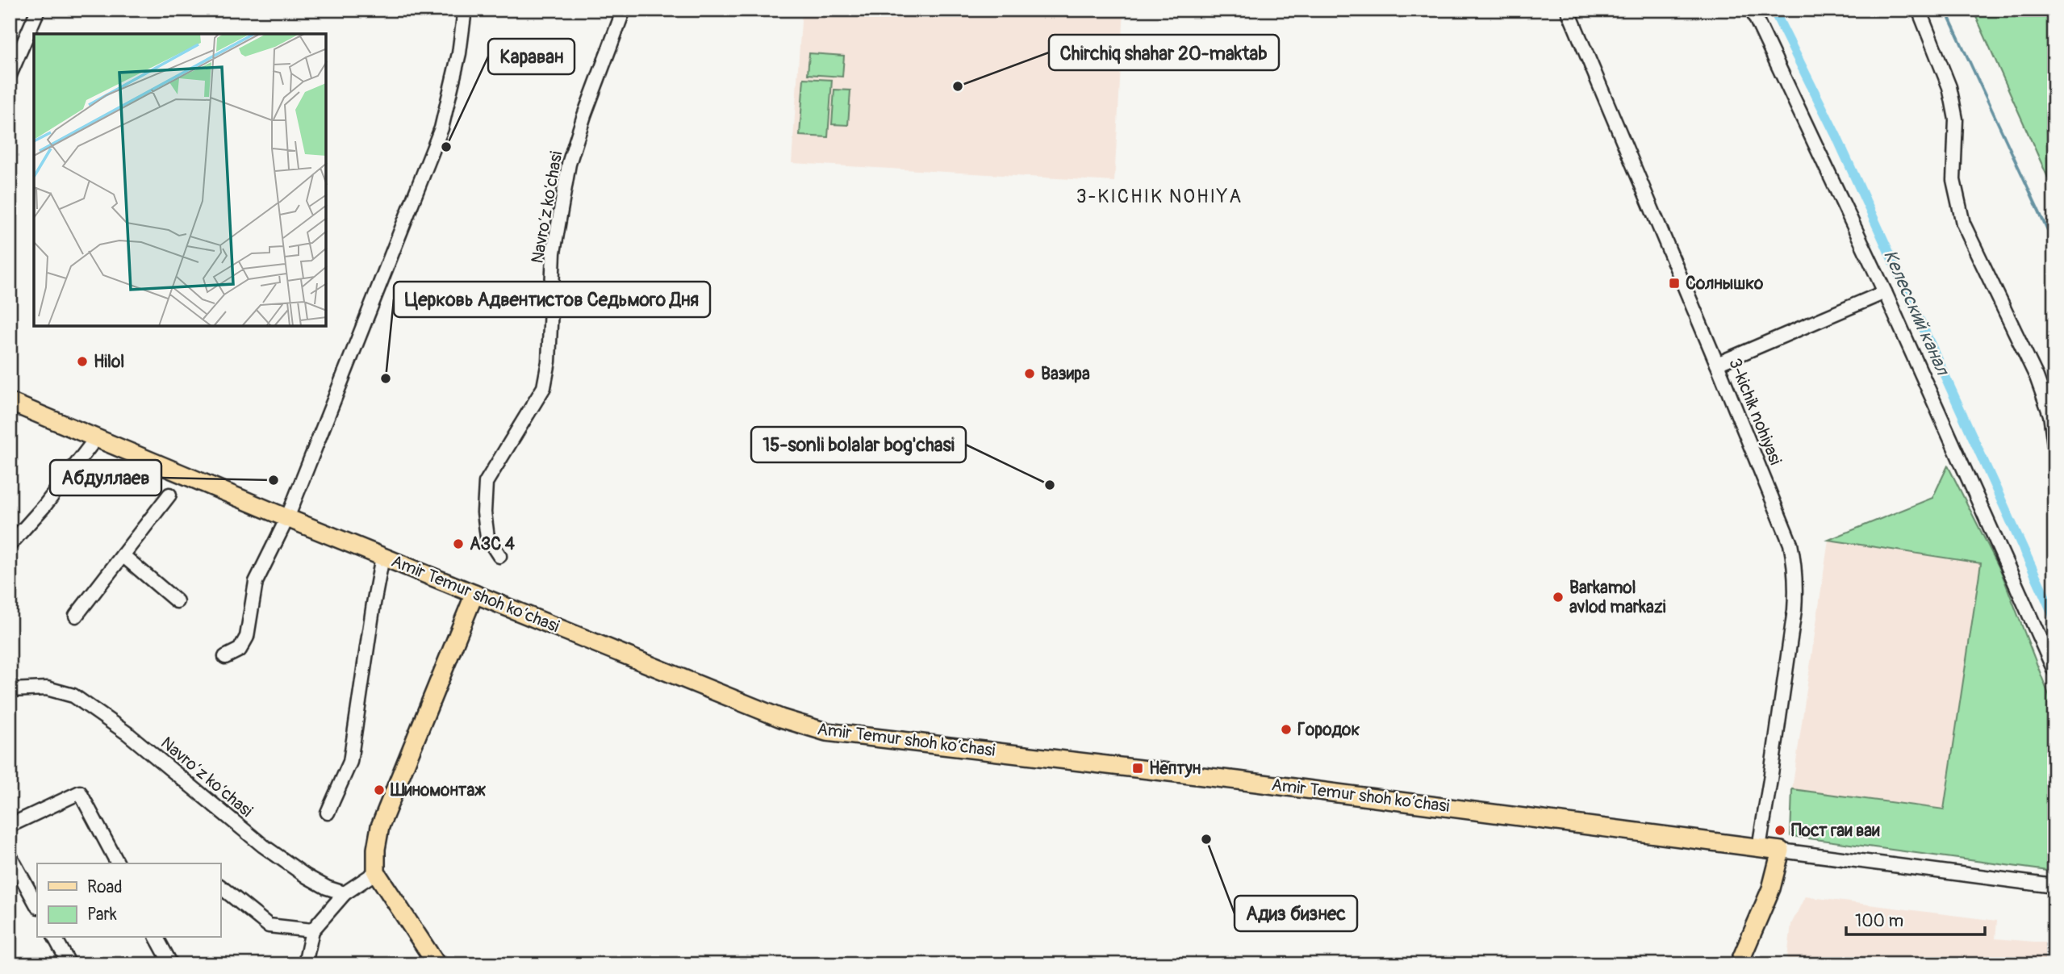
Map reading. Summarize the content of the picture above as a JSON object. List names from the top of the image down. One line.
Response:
{"streets":{"main road":["Amir Temur shoh ko‘chasi"],"street":["Navro‘z ko‘chasi","3-kichik nohiyasi"]},"crossings":[["3-kichik nohiyasi","Amir Temur shoh ko‘chasi"]],"districts":["3-KICHIK NOHIYA"],"water":["Келесский канал"],"places":{"other":["Chirchiq shahar 20-maktab","Караван","Hilol","Вазира","Церковь Адвентистов Седьмого Дня","Абдуллаев","15-sonli bolalar bog'chasi","АЗС 4","Barkamol avlod markazi","Городок","Шиномонтаж","Пост гаи ваи","Адиз бизнес"],"transit":["Солнышко","Нептун"]},"legend":["Road","Park"],"scale_bar":"100 m"}
